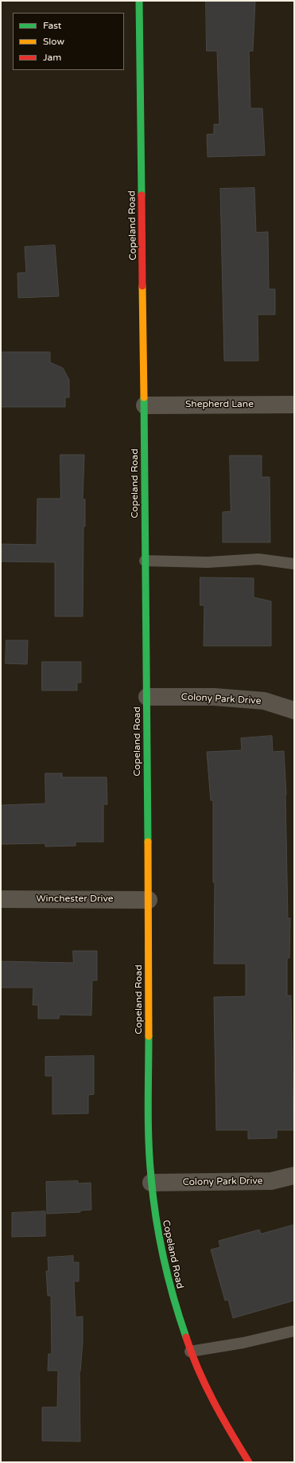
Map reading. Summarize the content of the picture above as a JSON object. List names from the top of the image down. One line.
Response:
{"streets":{"street":["Copeland Road","Shepherd Lane","Colony Park Drive","Winchester Drive"]},"crossings":[["Copeland Road","Shepherd Lane"],["Copeland Road","Colony Park Drive"],["Copeland Road","Winchester Drive"]],"legend":["Fast","Slow","Jam"]}
